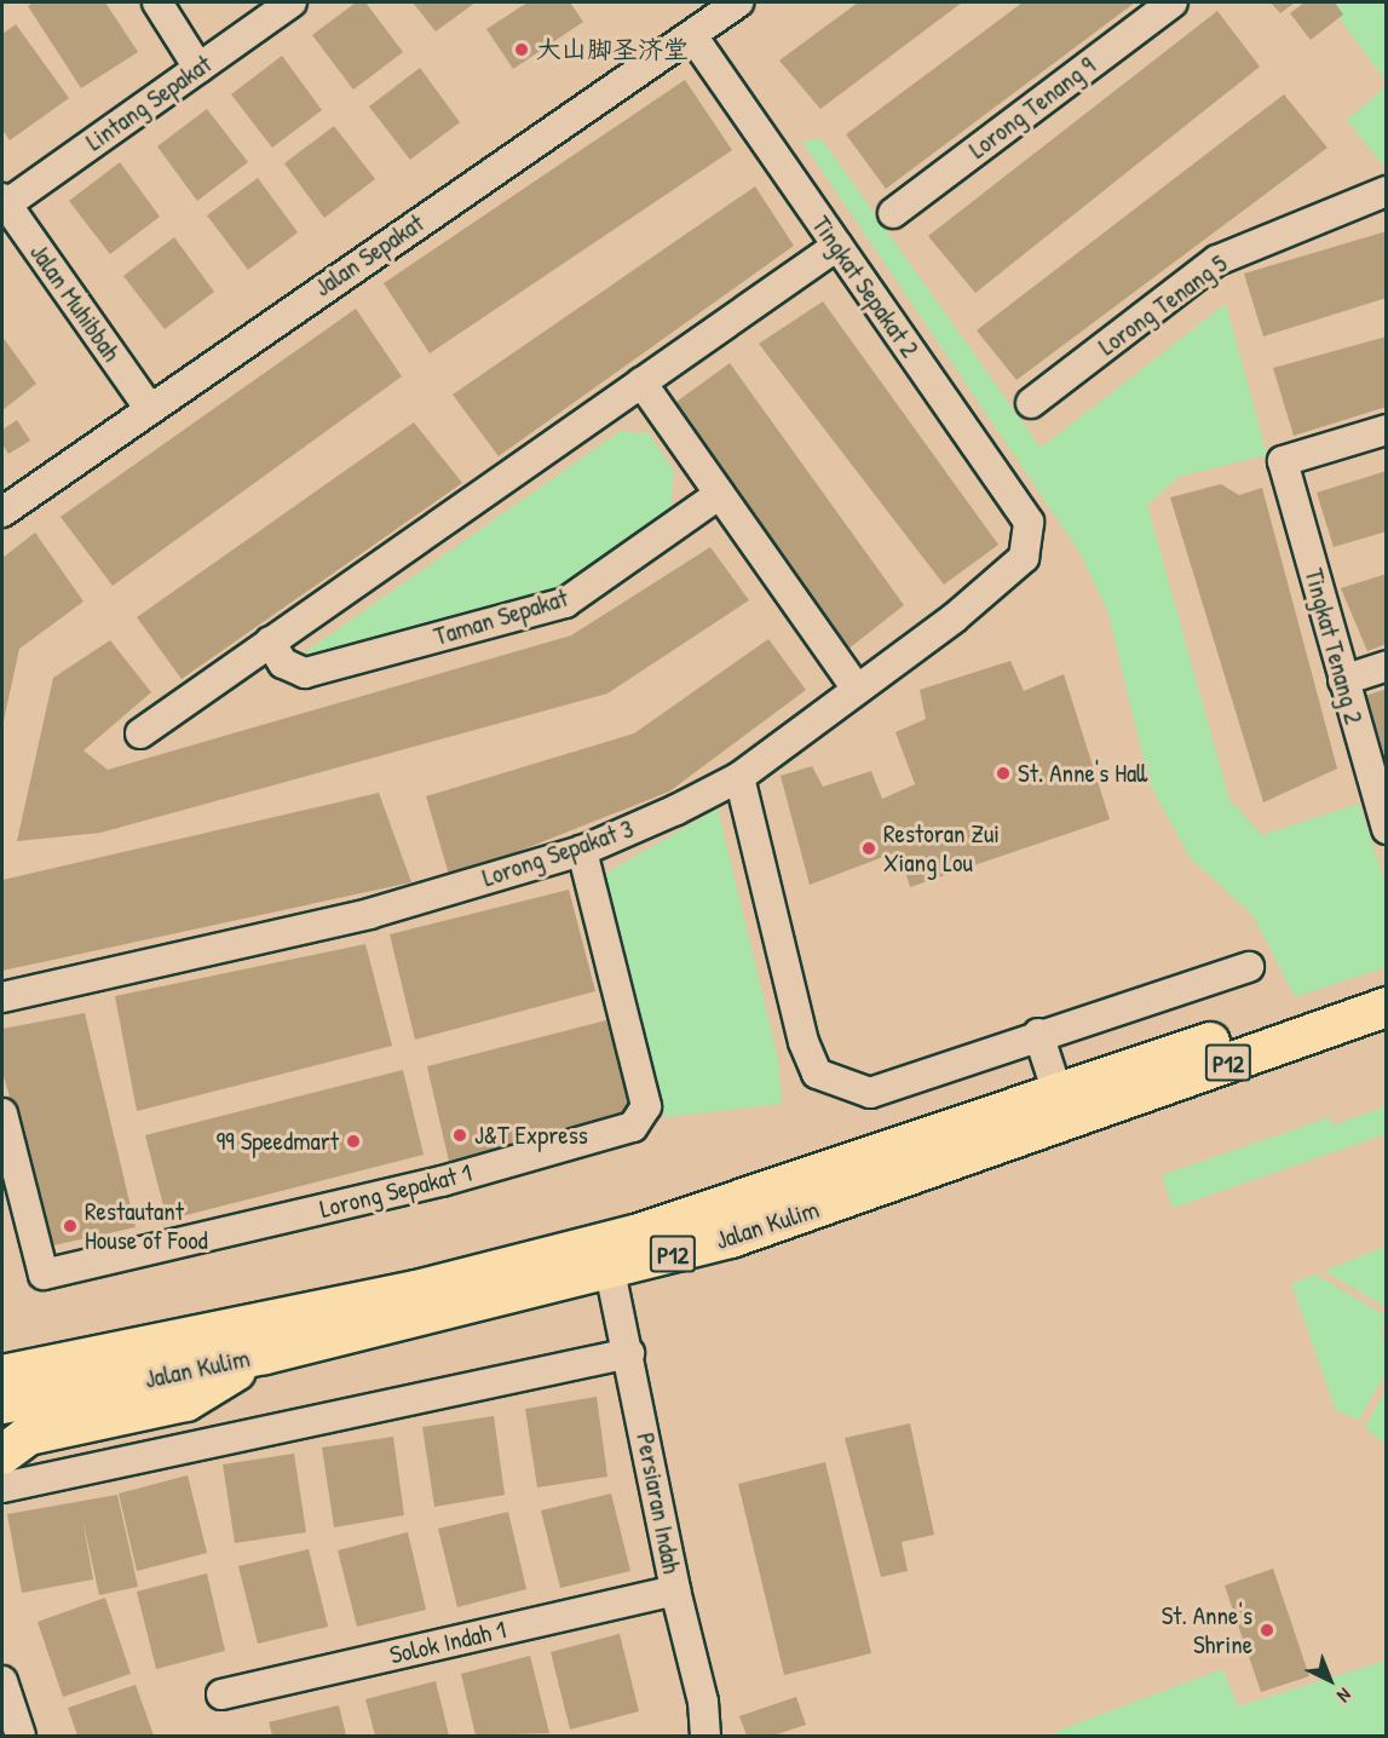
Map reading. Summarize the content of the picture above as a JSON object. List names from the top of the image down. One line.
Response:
{"streets":{"main road":["P12","Jalan Kulim"],"street":["Lintang Sepakat","Lorong Tenang 9","Jalan Sepakat","Tingkat Sepakat 2","Jalan Muhibbah","Lorong Tenang 5","Taman Sepakat","Tingkat Tenang 2","Lorong Sepakat 3","Lorong Sepakat 1","Persiaran Indah","Solok Indah 1"]},"crossings":[["Lintang Sepakat","Jalan Muhibbah"],["Jalan Sepakat","Tingkat Sepakat 2"],["Jalan Sepakat","Jalan Muhibbah"],["Tingkat Sepakat 2","Lorong Sepakat 3"],["Lorong Sepakat 3","Lorong Sepakat 1"],["Jalan Kulim","Persiaran Indah"],["Persiaran Indah","Solok Indah 1"]],"places":["大山脚圣济堂","St. Anne's Hall","Restoran Zui Xiang Lou","J&T Express","99 Speedmart","Restautant House of Food","St. Anne's Shrine"],"north":"bottom right"}
